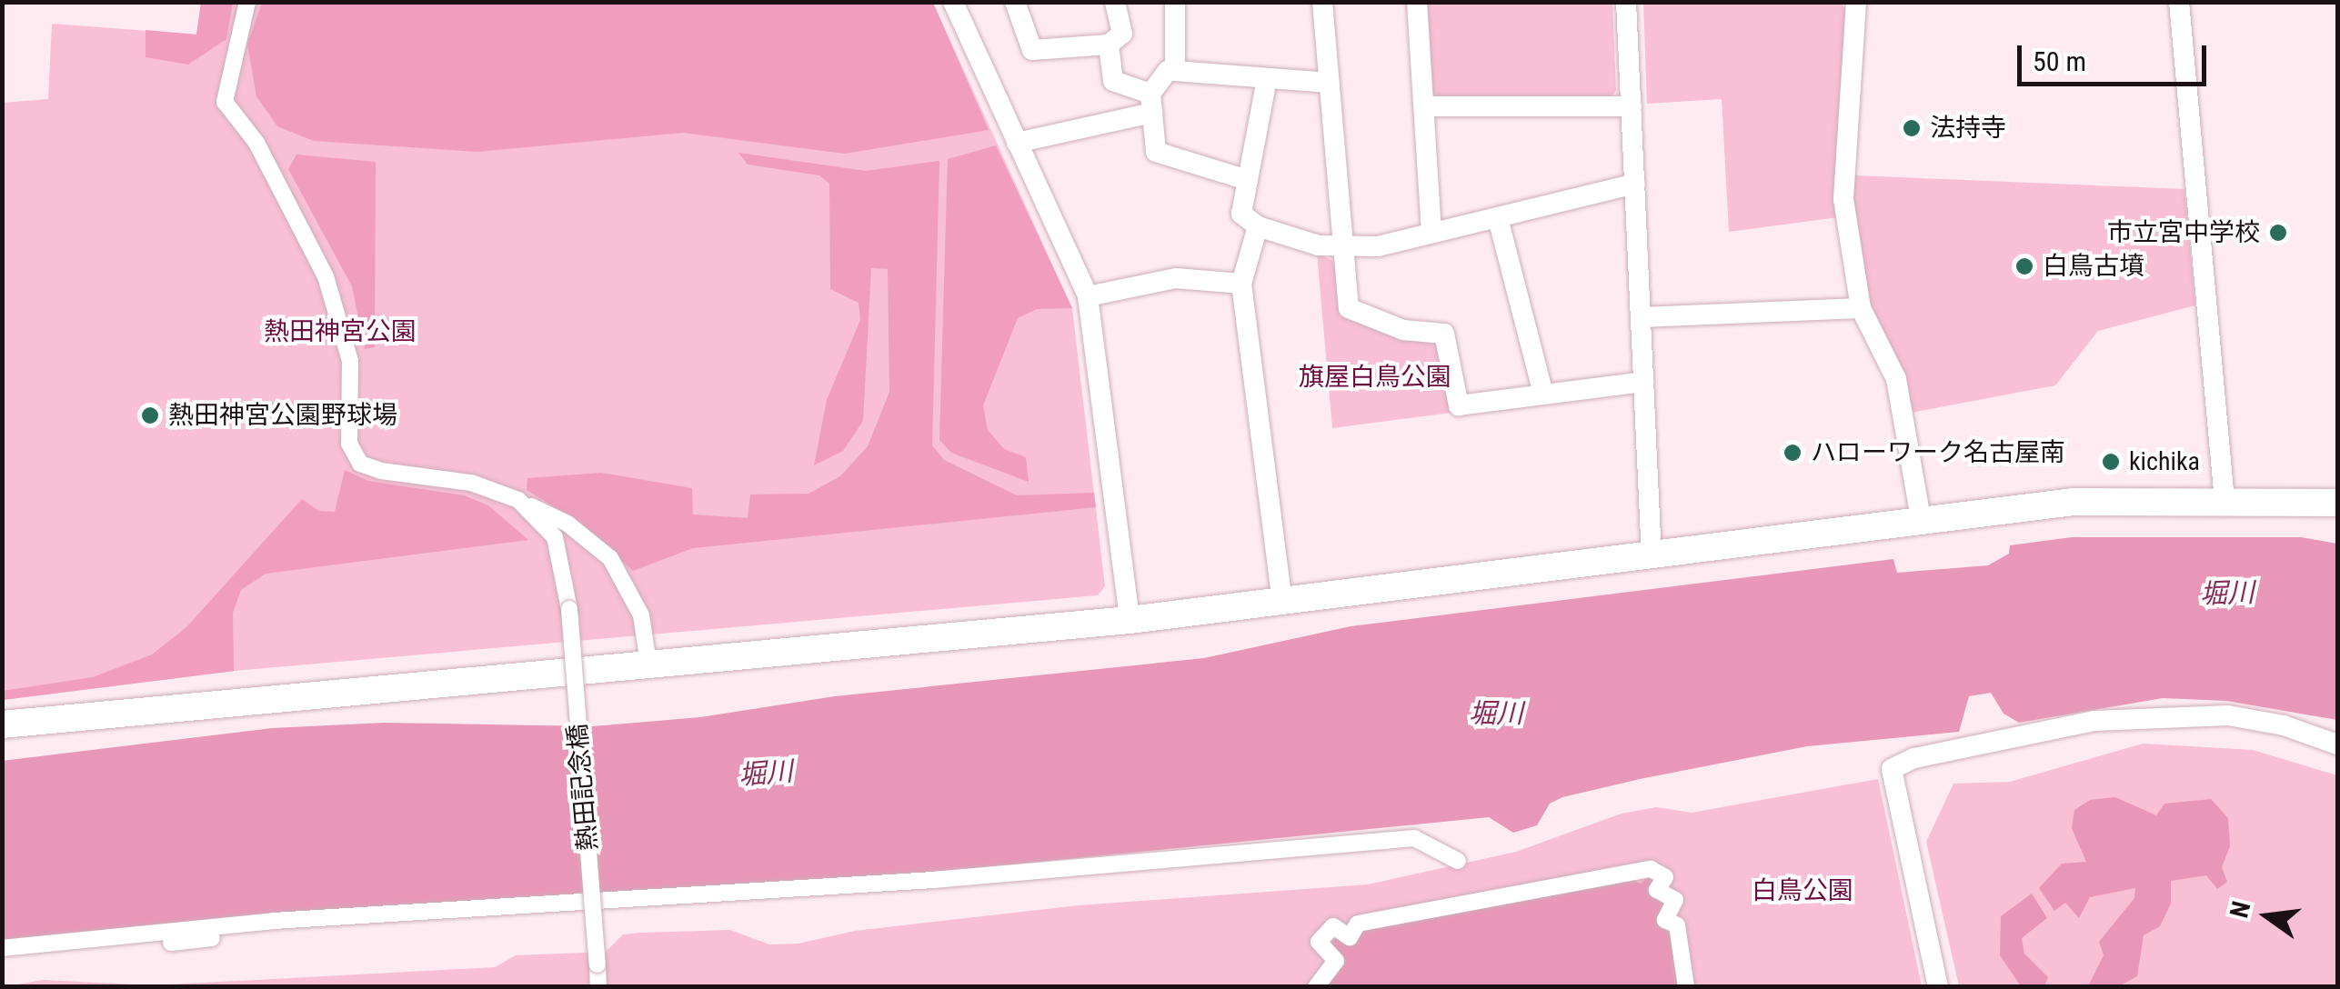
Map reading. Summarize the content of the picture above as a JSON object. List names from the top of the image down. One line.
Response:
{"streets":{"street":["熱田記念橋"]},"water":["堀川"],"parks":["熱田神宮公園","旗屋白鳥公園","白鳥公園"],"places":["法持寺","市立宮中学校","白鳥古墳","熱田神宮公園野球場","ハローワーク名古屋南","kichika"],"scale_bar":"50 m","north":"left"}
